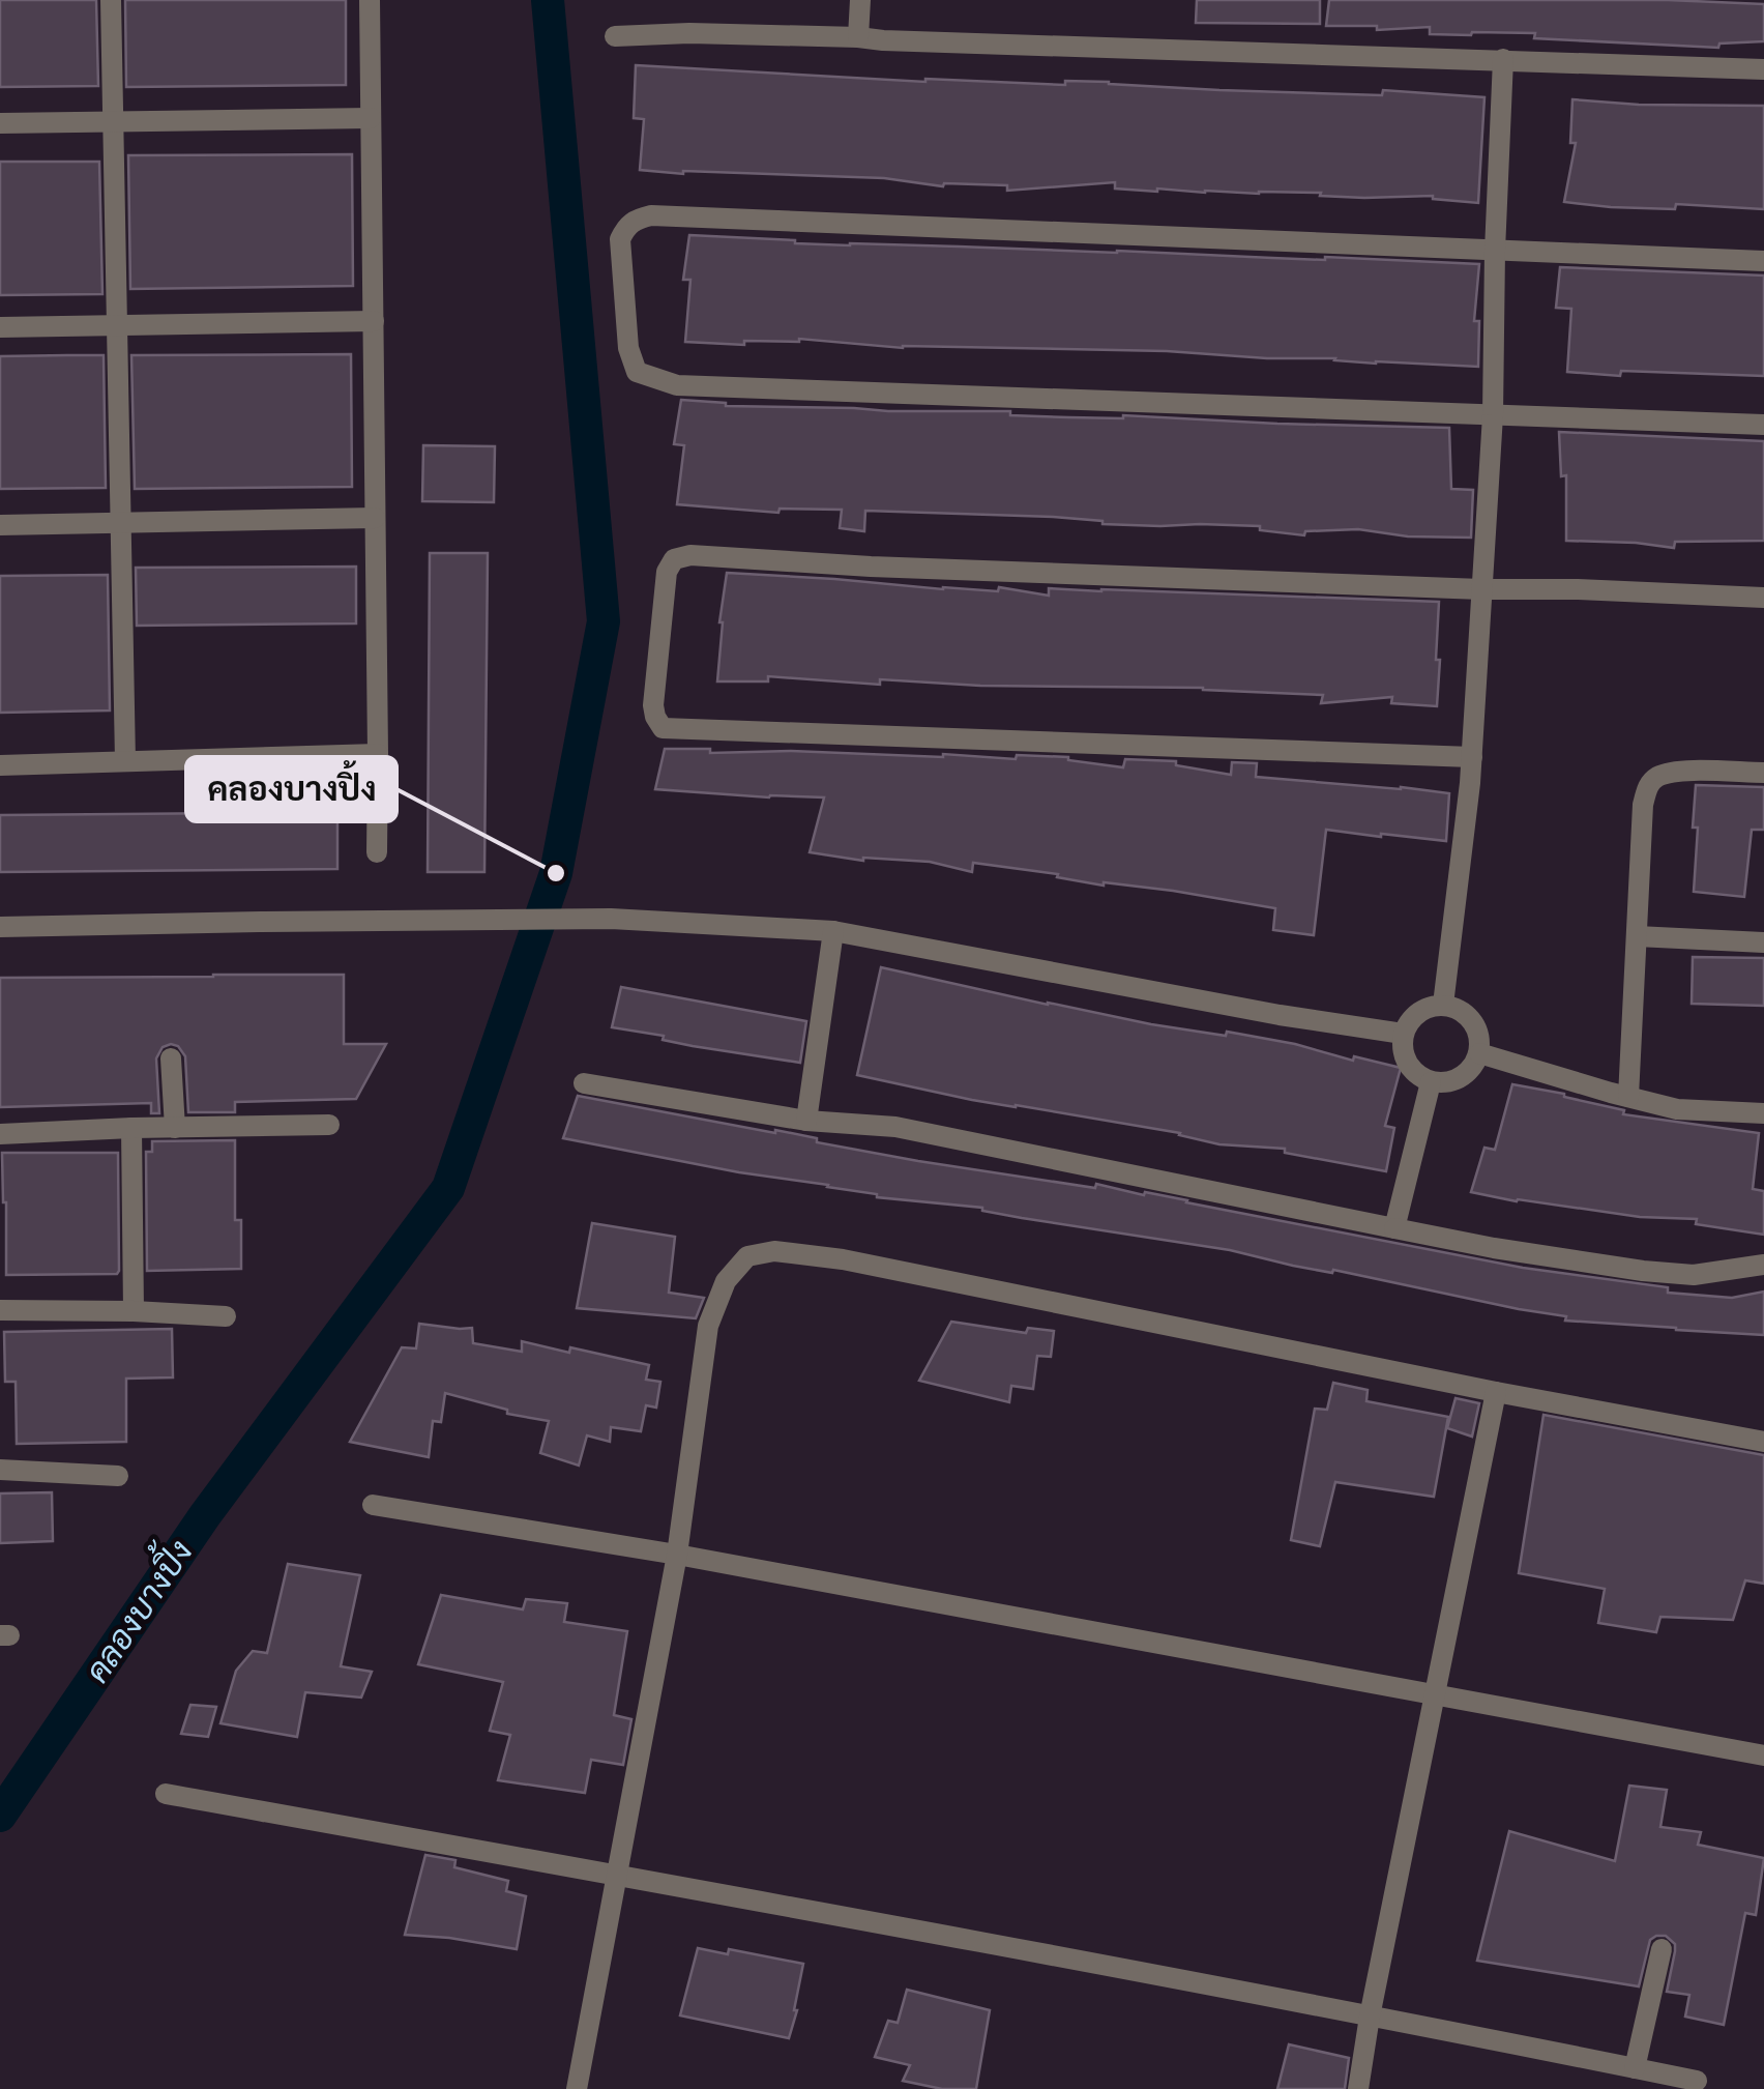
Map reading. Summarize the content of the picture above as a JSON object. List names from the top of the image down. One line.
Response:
{"water":["คลองบางปิ้ง"],"places":["คลองบางปิ้ง"]}
